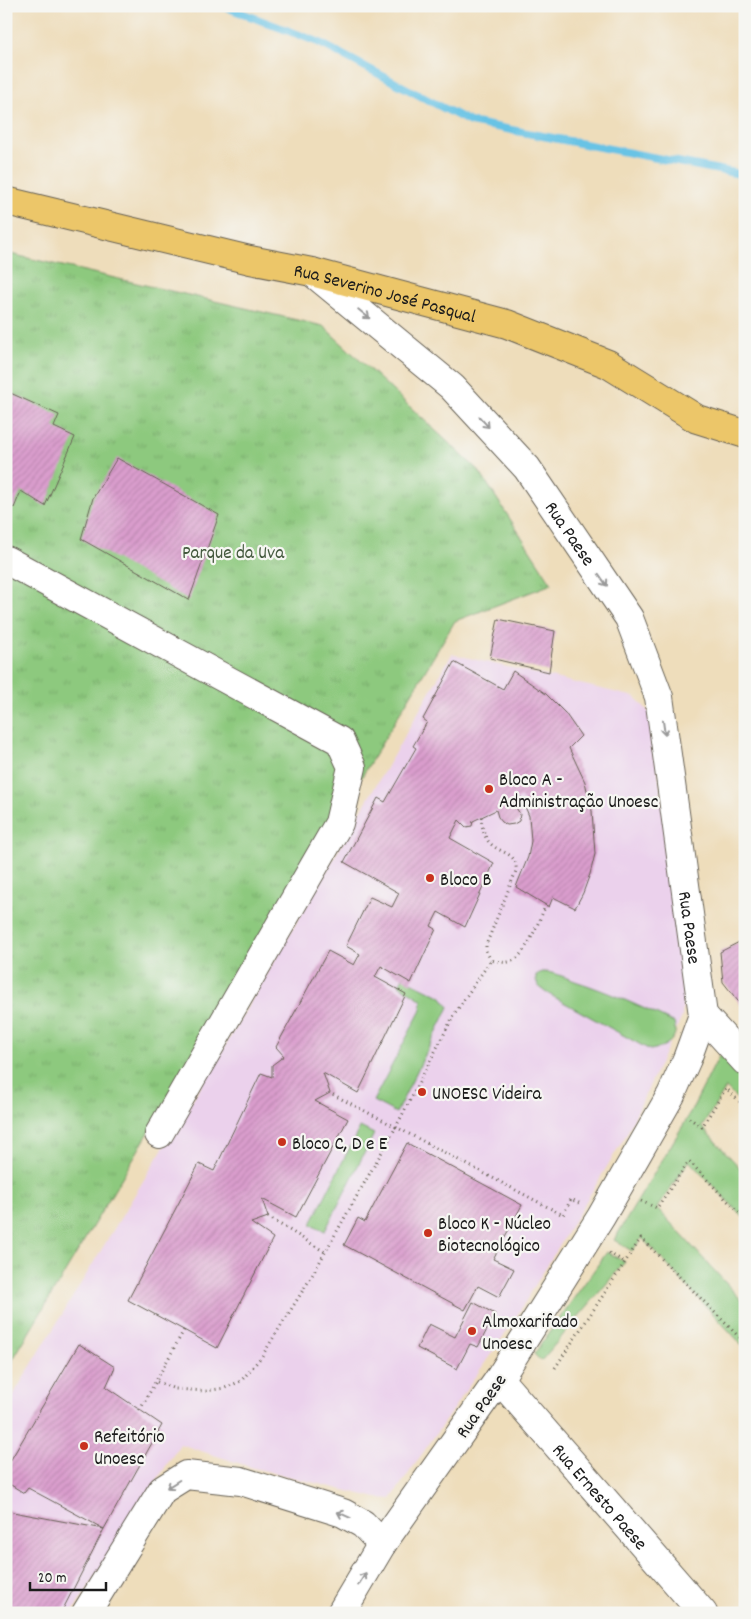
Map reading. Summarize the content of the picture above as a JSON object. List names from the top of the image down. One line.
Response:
{"streets":{"main road":["Rua Severino José Pasqual"],"street":["Rua Paese","Rua Ernesto Paese"]},"crossings":[["Rua Severino José Pasqual","Rua Paese"],["Rua Paese","Rua Ernesto Paese"]],"one_way":["Rua Paese"],"parks":["Parque da Uva"],"places":["Bloco A - Administração Unoesc","Bloco B","UNOESC Videira","Bloco C, D e E","Bloco K - Núcleo Biotecnológico","Almoxarifado Unoesc","Refeitório Unoesc"],"scale_bar":"20 m"}
